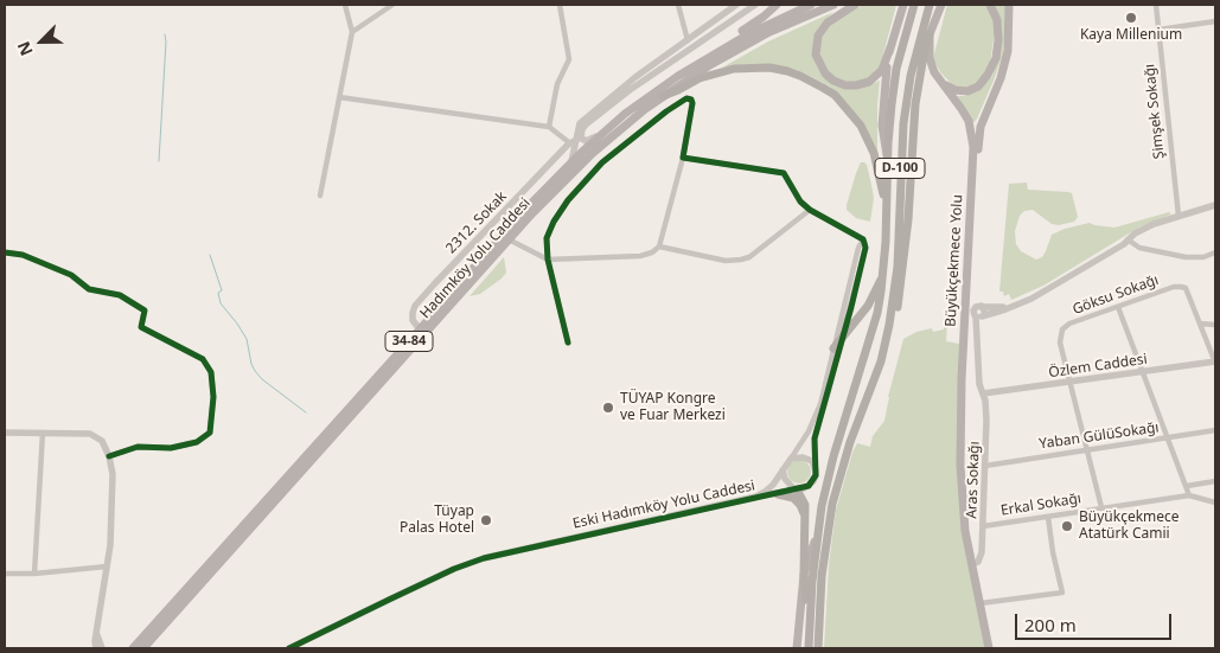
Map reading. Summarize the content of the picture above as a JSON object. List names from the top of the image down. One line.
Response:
{"streets":{"highway":["D-100"],"main road":["Hadımköy Yolu Caddesi","Büyükçekmece Yolu","34-84"],"street":["Şimşek Sokağı","2312. Sokak","Göksu Sokağı","Özlem Caddesi","Yaban GülüSokağı","Aras Sokağı","Eski Hadımköy Yolu Caddesi","Erkal Sokağı"]},"crossings":[["2312. Sokak","Hadımköy Yolu Caddesi"],["Büyükçekmece Yolu","Aras Sokağı"],["Göksu Sokağı","Özlem Caddesi"],["Özlem Caddesi","Aras Sokağı"],["Yaban GülüSokağı","Aras Sokağı"],["Aras Sokağı","Erkal Sokağı"]],"places":["Kaya Millenium","TÜYAP Kongre ve Fuar Merkezi","Tüyap Palas Hotel","Büyükçekmece Atatürk Camii"],"scale_bar":"200 m","north":"bottom left"}
